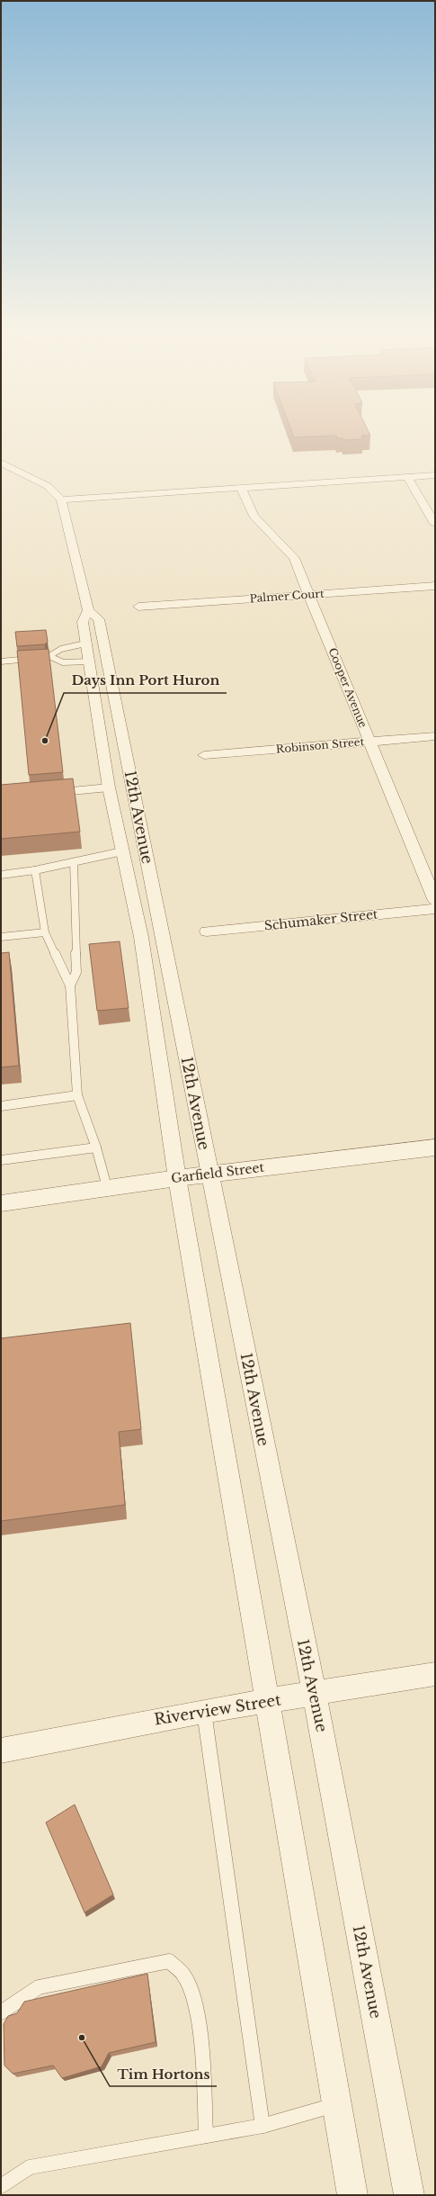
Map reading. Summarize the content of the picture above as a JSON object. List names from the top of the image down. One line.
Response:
{"streets":{"street":["Palmer Court","Cooper Avenue","Robinson Street","12th Avenue","Schumaker Street","Garfield Street","Riverview Street"]},"crossings":[["Palmer Court","Cooper Avenue"],["Cooper Avenue","Robinson Street"],["12th Avenue","Garfield Street"],["12th Avenue","Riverview Street"]],"places":["Days Inn Port Huron","Tim Hortons"]}
